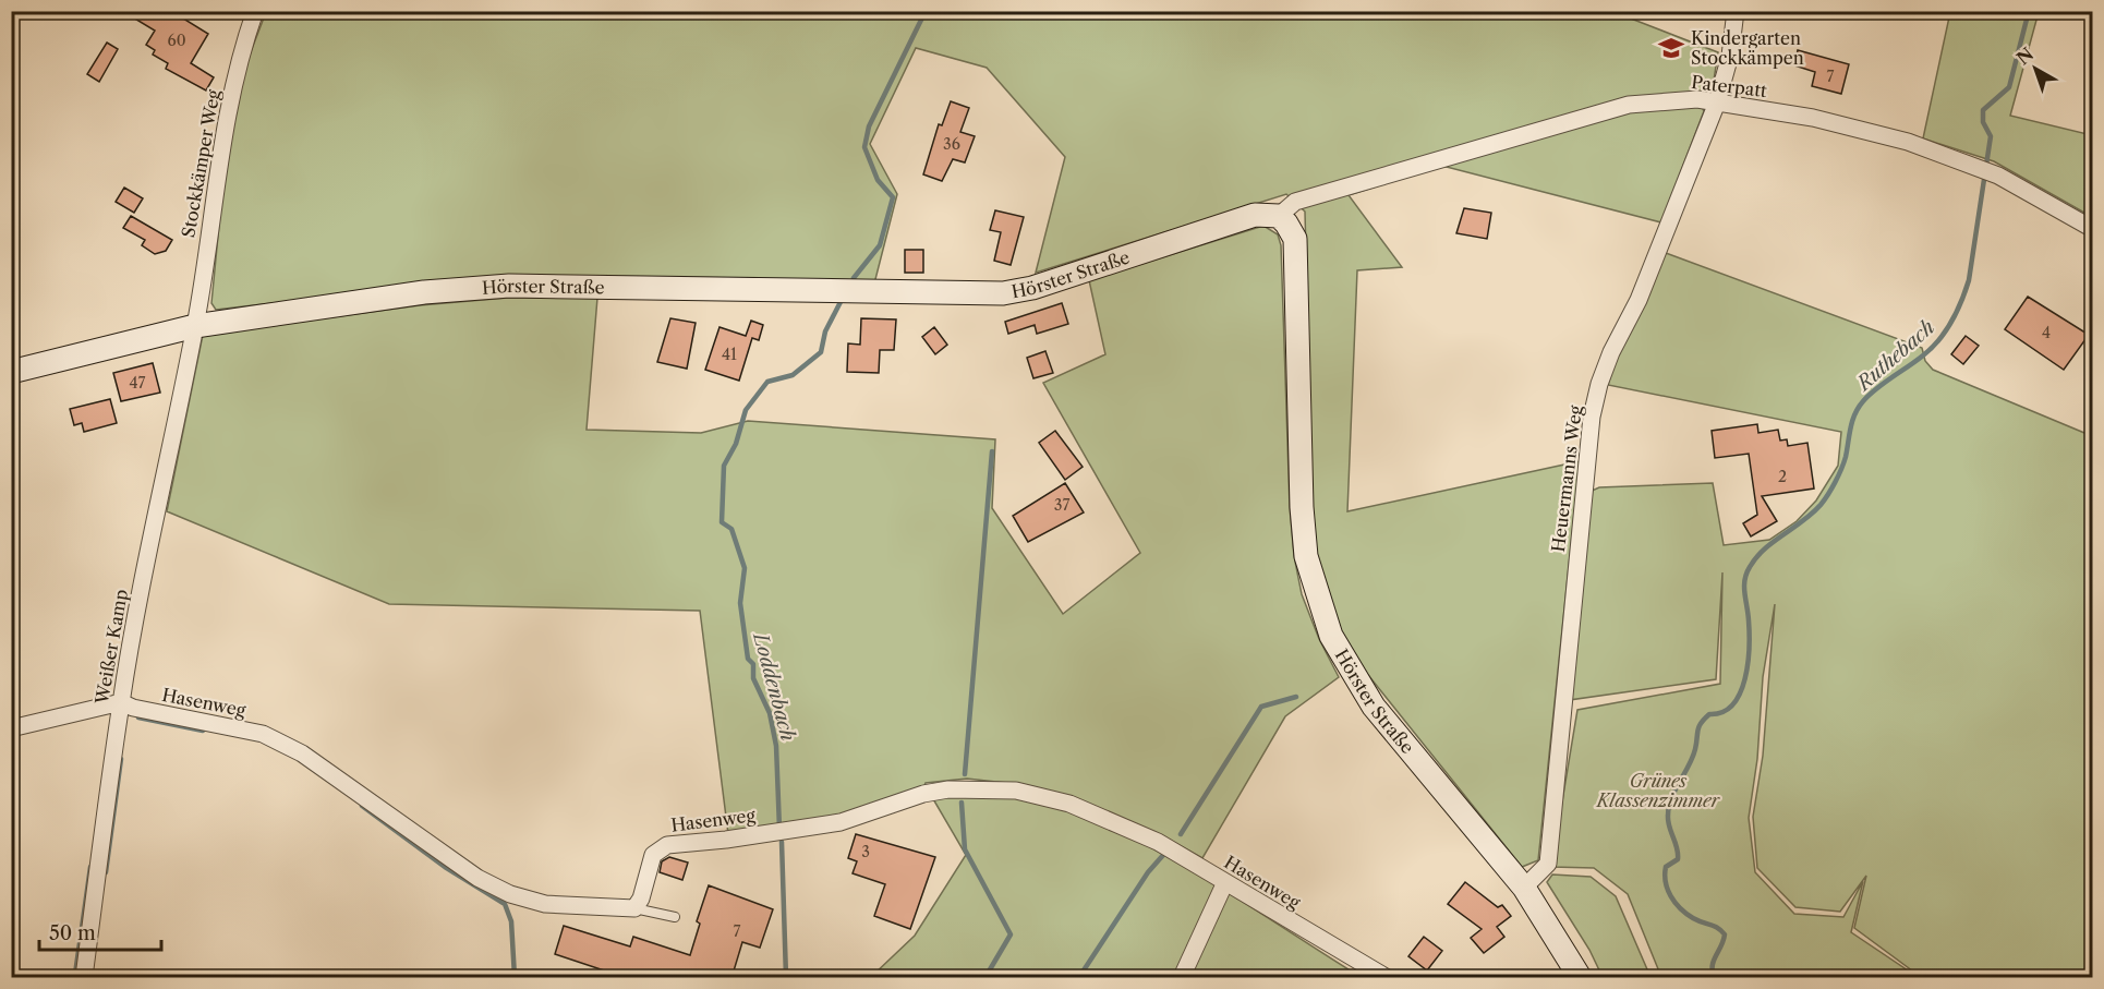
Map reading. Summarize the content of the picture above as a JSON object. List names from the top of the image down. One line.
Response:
{"streets":{"street":["Paterpatt","Stockkämper Weg","Hörster Straße","Heuermanns Weg","Weißer Kamp","Hasenweg"]},"crossings":[["Paterpatt","Hörster Straße"],["Paterpatt","Heuermanns Weg"],["Stockkämper Weg","Hörster Straße"],["Stockkämper Weg","Weißer Kamp"],["Hörster Straße","Heuermanns Weg"],["Hörster Straße","Weißer Kamp"],["Weißer Kamp","Hasenweg"]],"water":["Ruthebach","Loddenbach"],"parks":["Grünes Klassenzimmer"],"places":{"school or university":["Kindergarten Stockkämpen"]},"house_numbers":["60","7","36","4","41","47","2","37","3","7"],"scale_bar":"50 m","north":"top left"}
